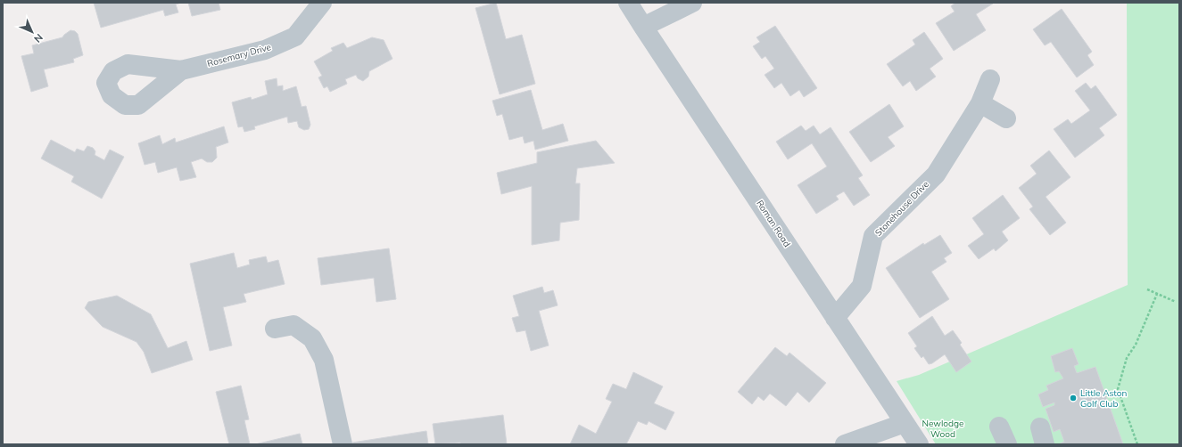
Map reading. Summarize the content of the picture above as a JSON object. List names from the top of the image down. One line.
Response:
{"streets":{"street":["Rosemary Drive","Stonehouse Drive","Roman Road"]},"crossings":[["Stonehouse Drive","Roman Road"]],"parks":["Newlodge Wood"],"places":["Little Aston Golf Club"],"north":"bottom right"}
